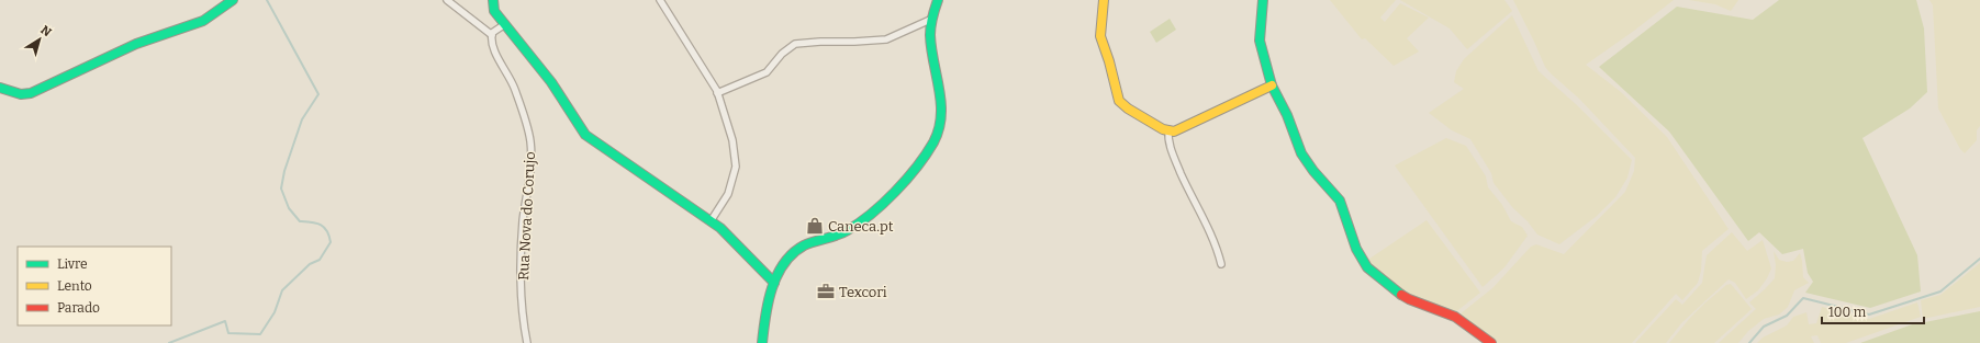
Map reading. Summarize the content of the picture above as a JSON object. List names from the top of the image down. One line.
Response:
{"streets":{"street":["Rua Nova do Corujo"]},"places":{"shop":["Caneca.pt"],"office":["Texcori"]},"legend":["Livre","Lento","Parado"],"scale_bar":"100 m","north":"top right"}
